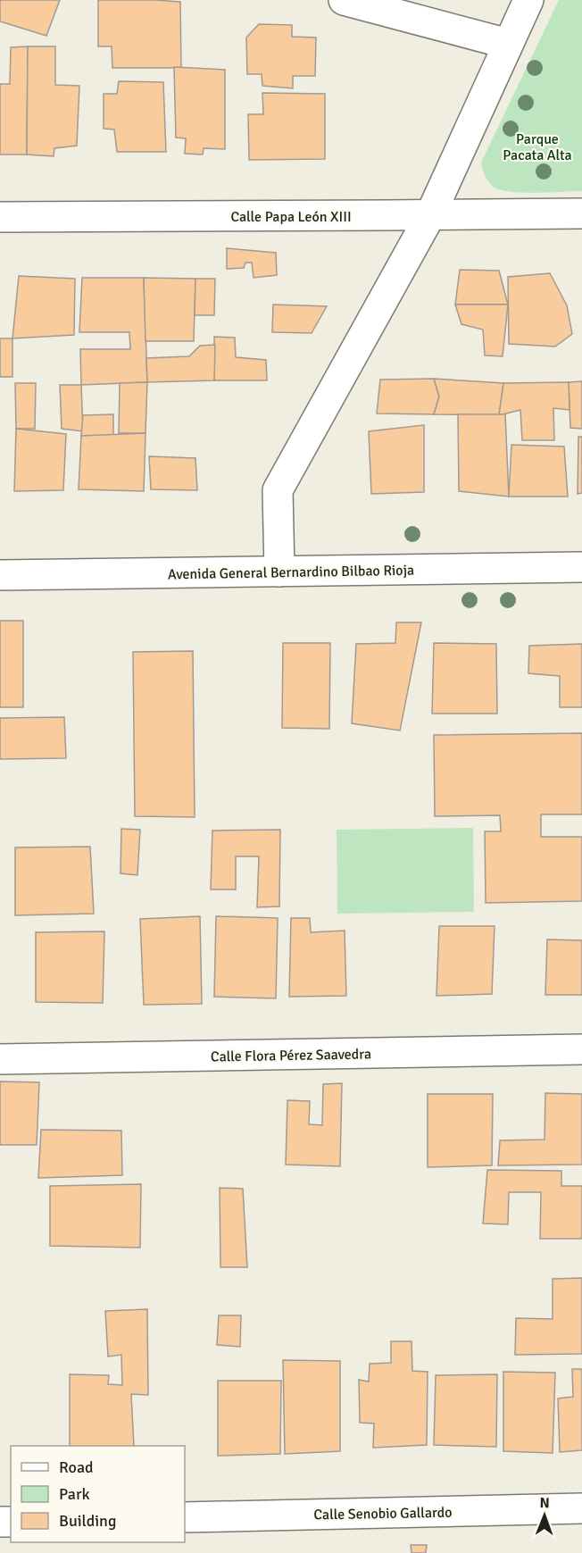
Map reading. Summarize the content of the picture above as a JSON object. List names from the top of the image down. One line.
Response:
{"streets":{"street":["Calle Papa León XIII","Avenida General Bernardino Bilbao Rioja","Calle Flora Pérez Saavedra","Calle Senobio Gallardo"]},"parks":["Parque Pacata Alta"],"legend":["Road","Park","Building"],"north":"top"}
